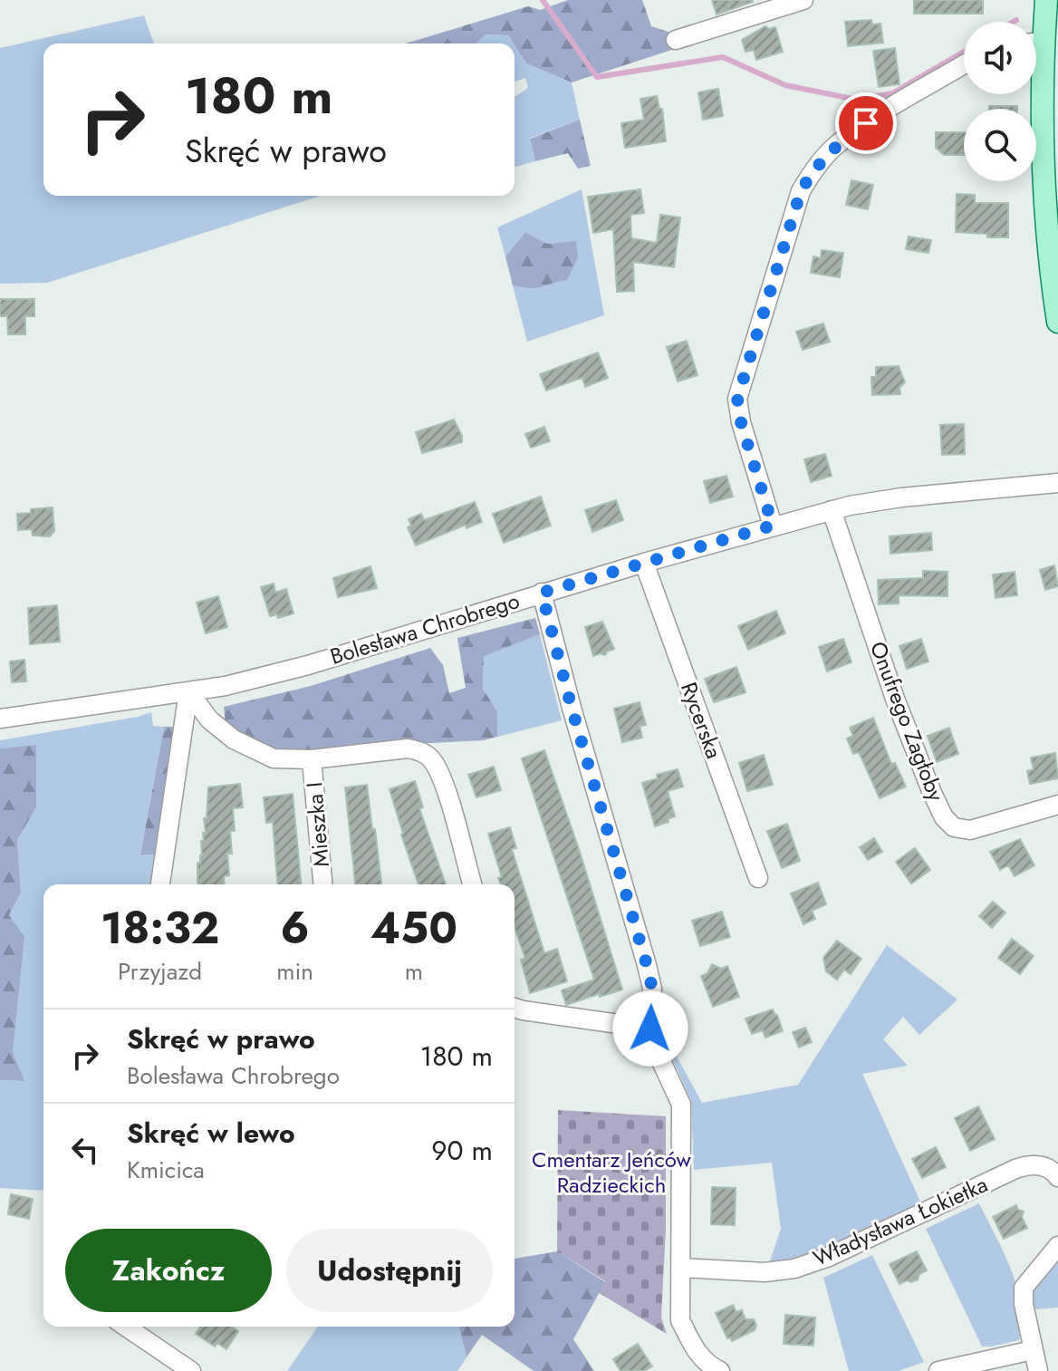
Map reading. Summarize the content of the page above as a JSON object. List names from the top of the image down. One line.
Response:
{"streets":{"street":["Bolesława Chrobrego","Rycerska","Onufrego Zagłoby","Mieszka I","Władysława Łokietka"]},"crossings":[["Bolesława Chrobrego","Rycerska"],["Bolesława Chrobrego","Onufrego Zagłoby"]],"parks":["Cmentarz Jeńców Radzieckich"],"page":{"turn":["180 m","Skręć w prawo"],"eta":["18:32","Przyjazd","6","min","450","m"],"list":[{"name":"Skręć w prawo","note":"Bolesława Chrobrego","value":"180 m"},{"name":"Skręć w lewo","note":"Kmicica","value":"90 m"}],"buttons":["Zakończ","Udostępnij"]}}
